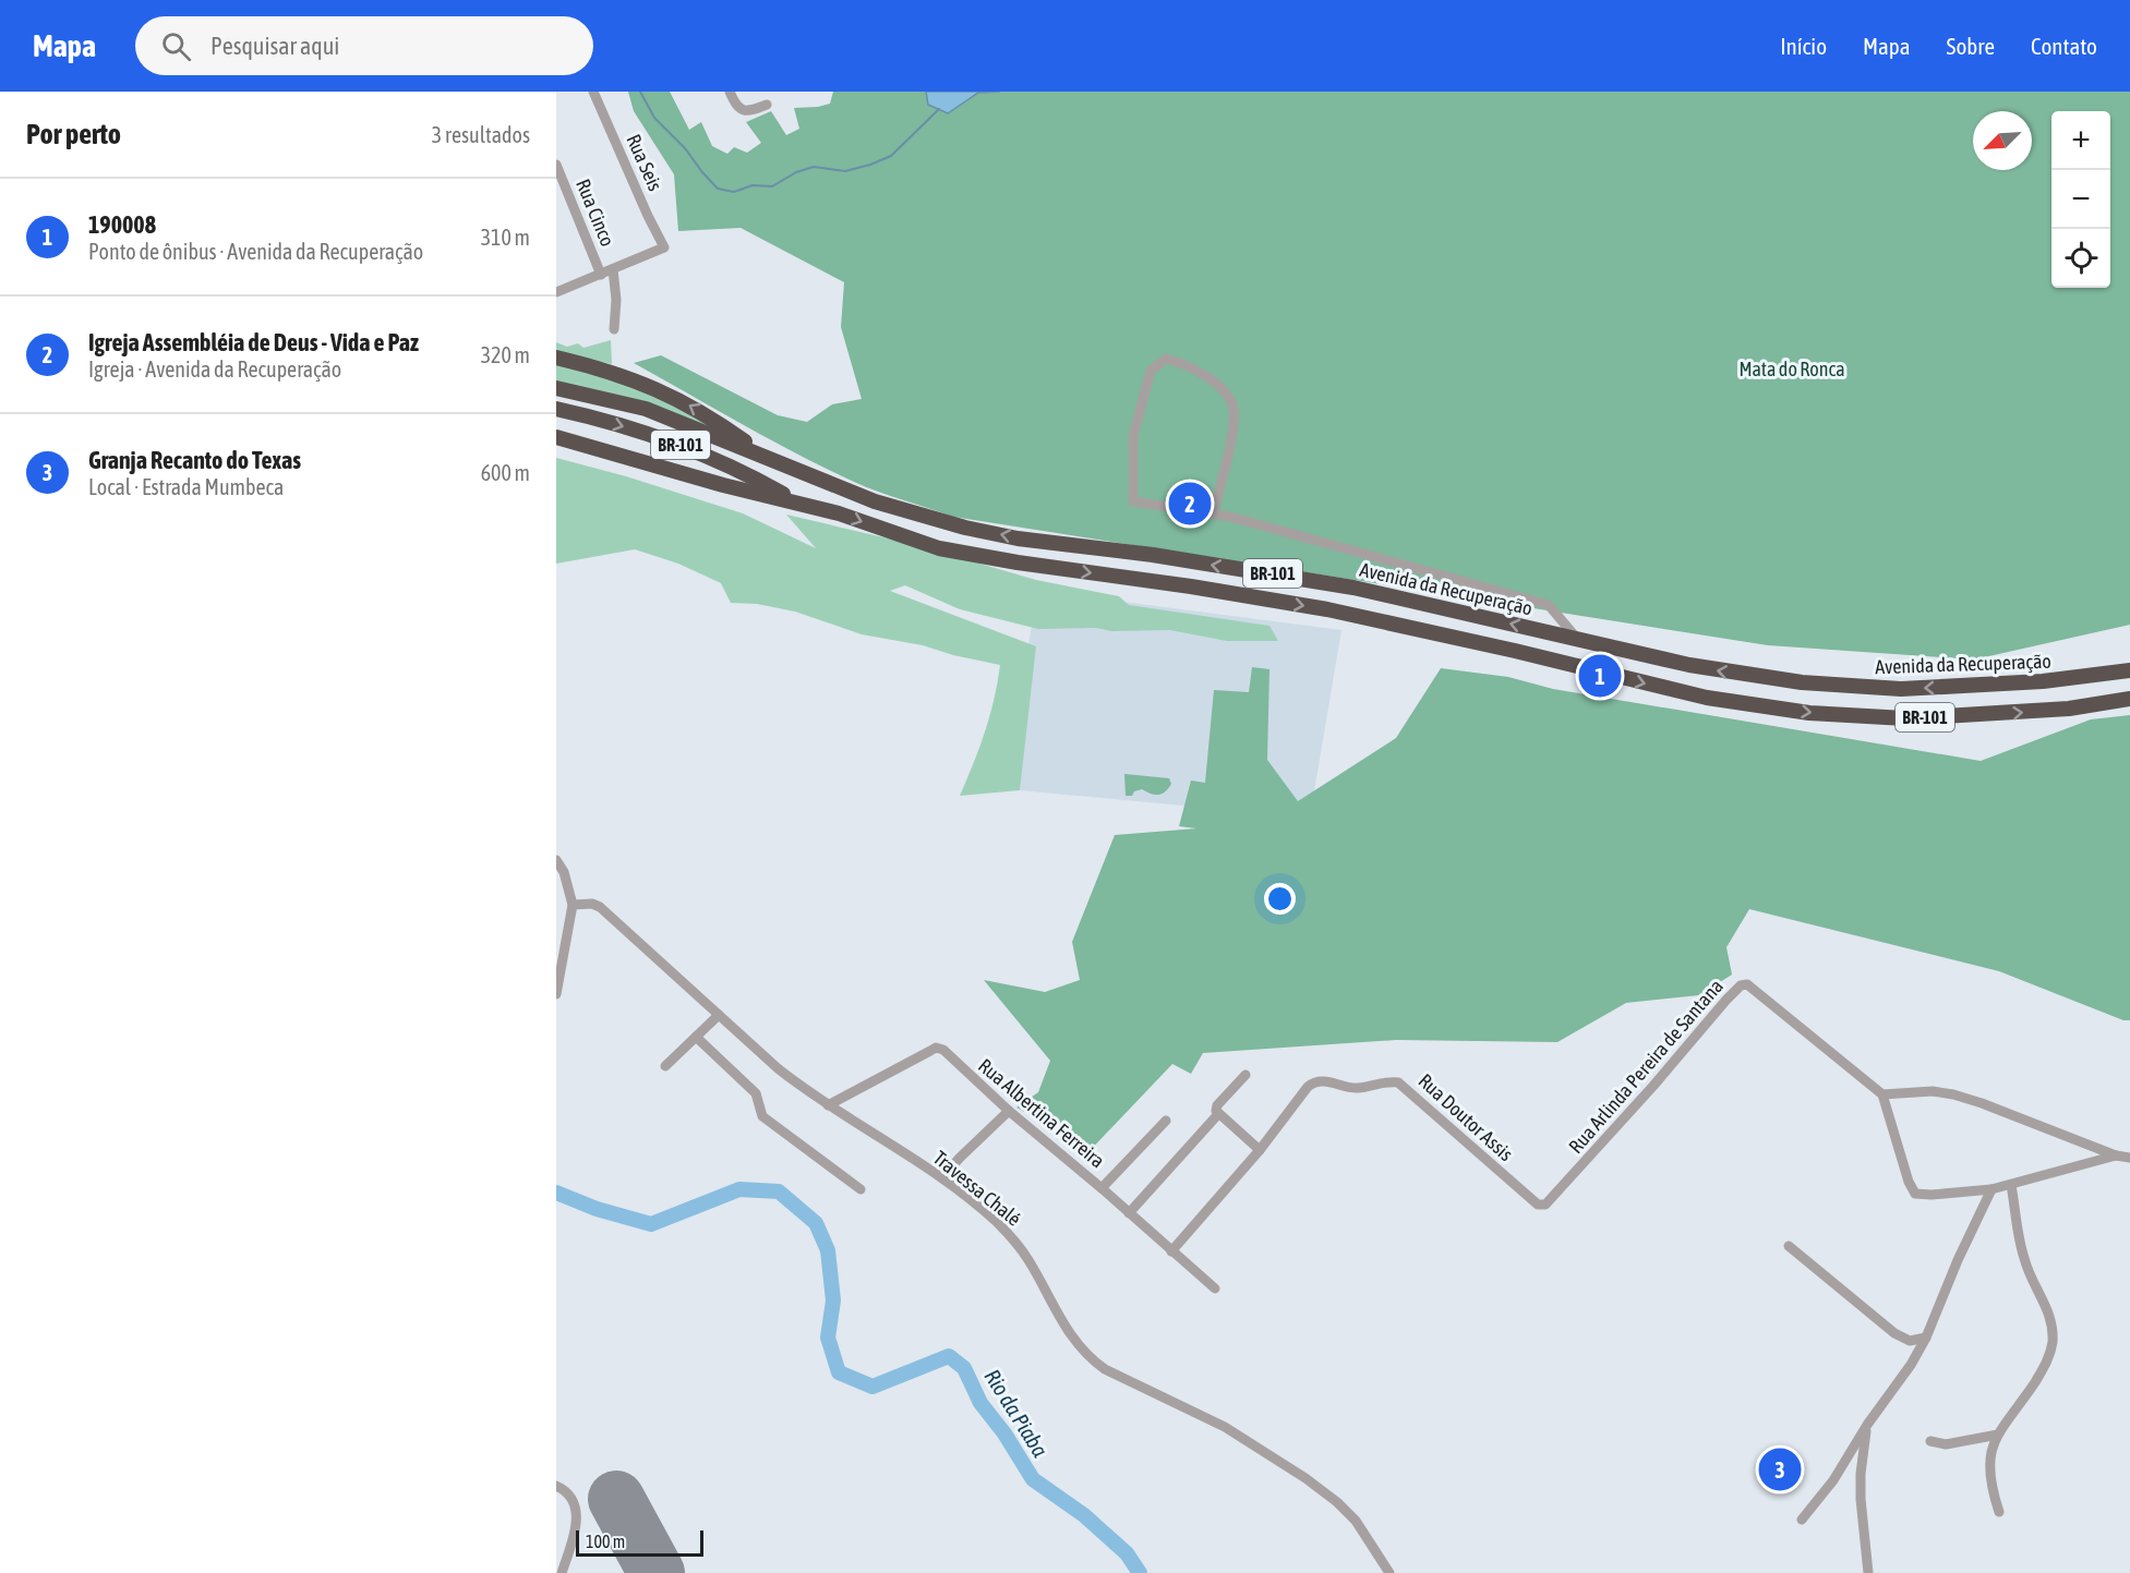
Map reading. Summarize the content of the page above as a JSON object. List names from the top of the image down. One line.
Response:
{"streets":{"highway":["BR-101","Avenida da Recuperação"],"street":["Rua Seis","Rua Cinco","Rua Arlinda Pereira de Santana","Rua Albertina Ferreira","Rua Doutor Assis","Travessa Chalé"]},"crossings":[["BR-101","Avenida da Recuperação"],["Rua Arlinda Pereira de Santana","Rua Doutor Assis"],["Rua Albertina Ferreira","Travessa Chalé"]],"water":["Rio da Piaba"],"parks":["Mata do Ronca"],"scale_bar":"100 m","north":"bottom left","page":{"header":"Mapa","search":"Pesquisar aqui","nav":["Início","Mapa","Sobre","Contato"],"heading":["Por perto","3 resultados"],"map_buttons":["+","−"],"list":[{"mark":"1","name":"190008","note":"Ponto de ônibus · Avenida da Recuperação","value":"310 m"},{"mark":"2","name":"Igreja Assembléia de Deus - Vida e Paz","note":"Igreja · Avenida da Recuperação","value":"320 m"},{"mark":"3","name":"Granja Recanto do Texas","note":"Local · Estrada Mumbeca","value":"600 m"}],"pins":["2","1","3"],"scale":"100 m"}}
